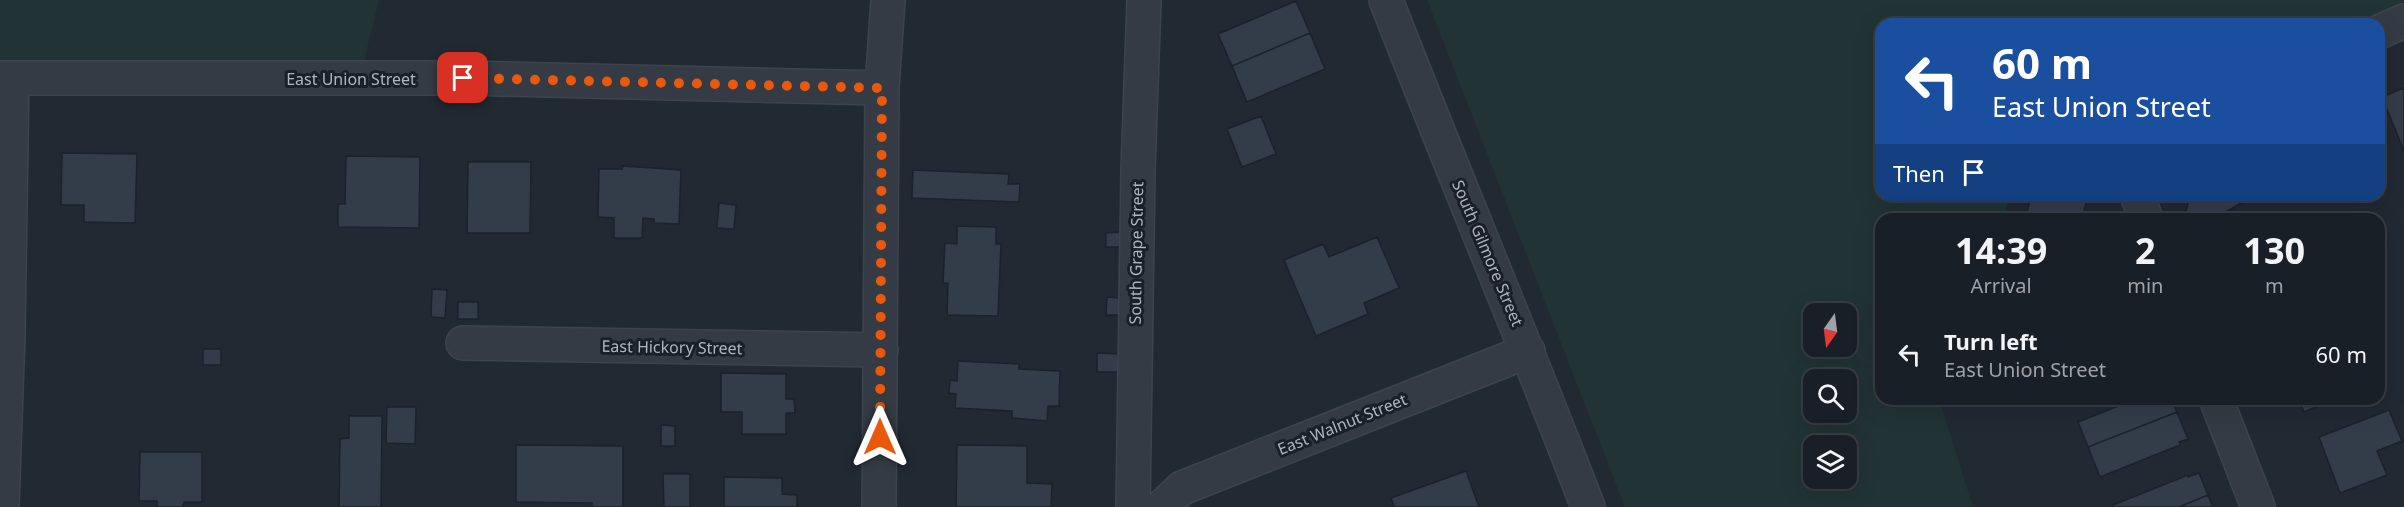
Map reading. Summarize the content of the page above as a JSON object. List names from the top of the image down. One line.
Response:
{"streets":{"street":["East Union Street","South Grape Street","South Gilmore Street","East Hickory Street","East Walnut Street"]},"crossings":[["South Gilmore Street","East Walnut Street"]],"north":"bottom","page":{"turn":["60 m","East Union Street"],"then":"Then","eta":["14:39","Arrival","2","min","130","m"],"list":[{"name":"Turn left","note":"East Union Street","value":"60 m"}]}}
